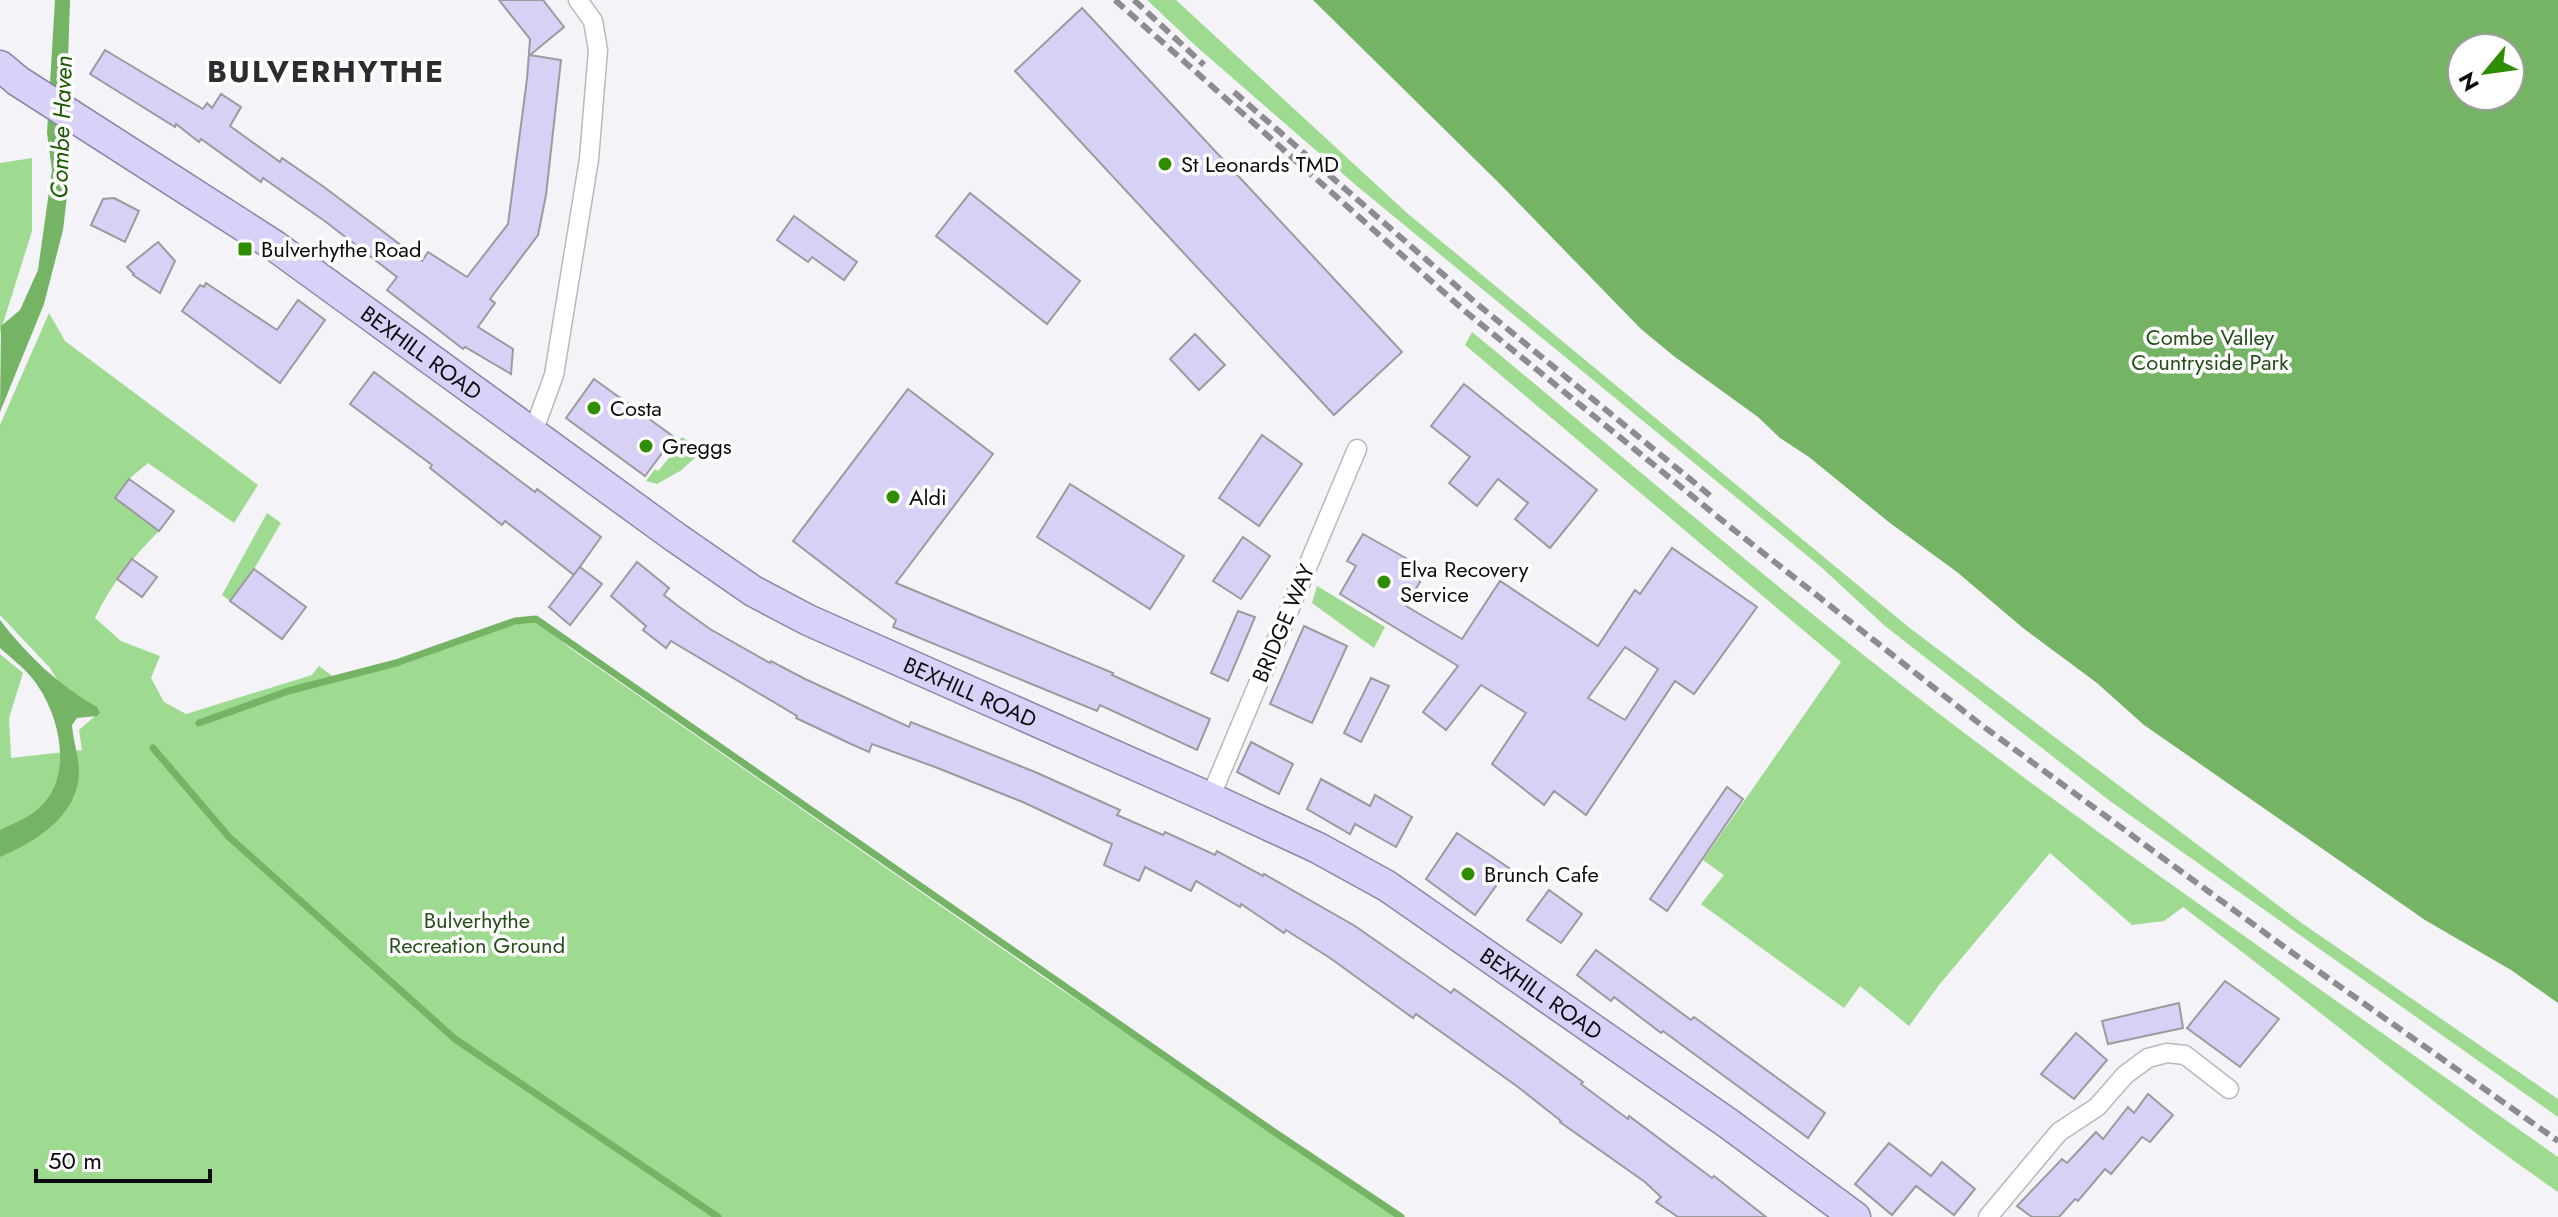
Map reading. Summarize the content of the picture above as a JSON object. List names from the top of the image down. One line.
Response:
{"streets":{"highway":["BEXHILL ROAD"],"street":["BRIDGE WAY"]},"crossings":[["BEXHILL ROAD","BRIDGE WAY"]],"districts":["BULVERHYTHE"],"water":["Combe Haven"],"parks":["Combe Valley Countryside Park","Bulverhythe Recreation Ground"],"places":{"other":["St Leonards TMD","Costa","Greggs","Aldi","Elva Recovery Service","Brunch Cafe"],"transit":["Bulverhythe Road"]},"scale_bar":"50 m","north":"bottom left"}
